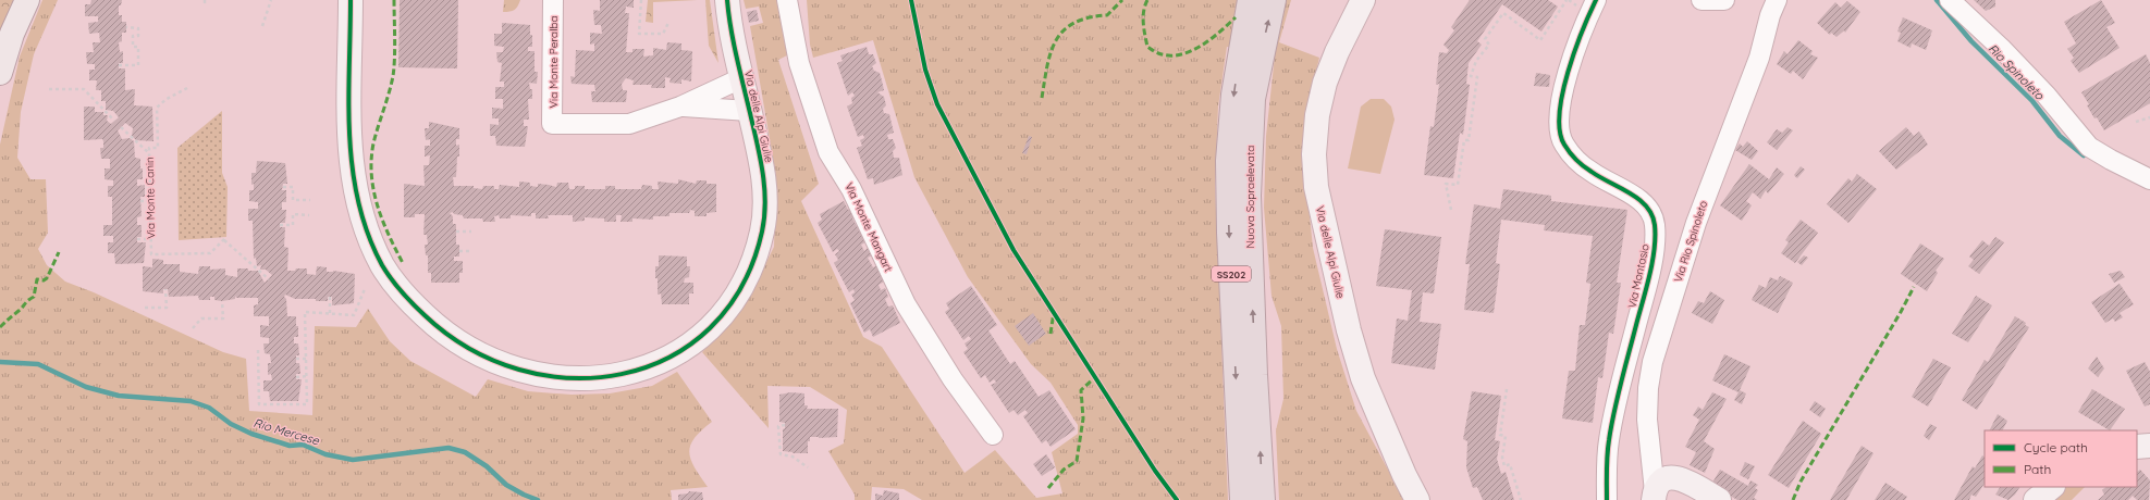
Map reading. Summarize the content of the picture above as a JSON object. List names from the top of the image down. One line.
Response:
{"streets":{"highway":["Nuova Sopraelevata","SS202"],"street":["Via Monte Peralba","Via delle Alpi Giulie","Via Monte Mangart","Via Rio Spinoleto","Via Montasio"],"path":["Via Monte Canin"]},"crossings":[["Via Monte Peralba","Via delle Alpi Giulie"]],"water":["Rio Spinoleto","Rio Mercese"],"legend":["Cycle path","Path"]}
